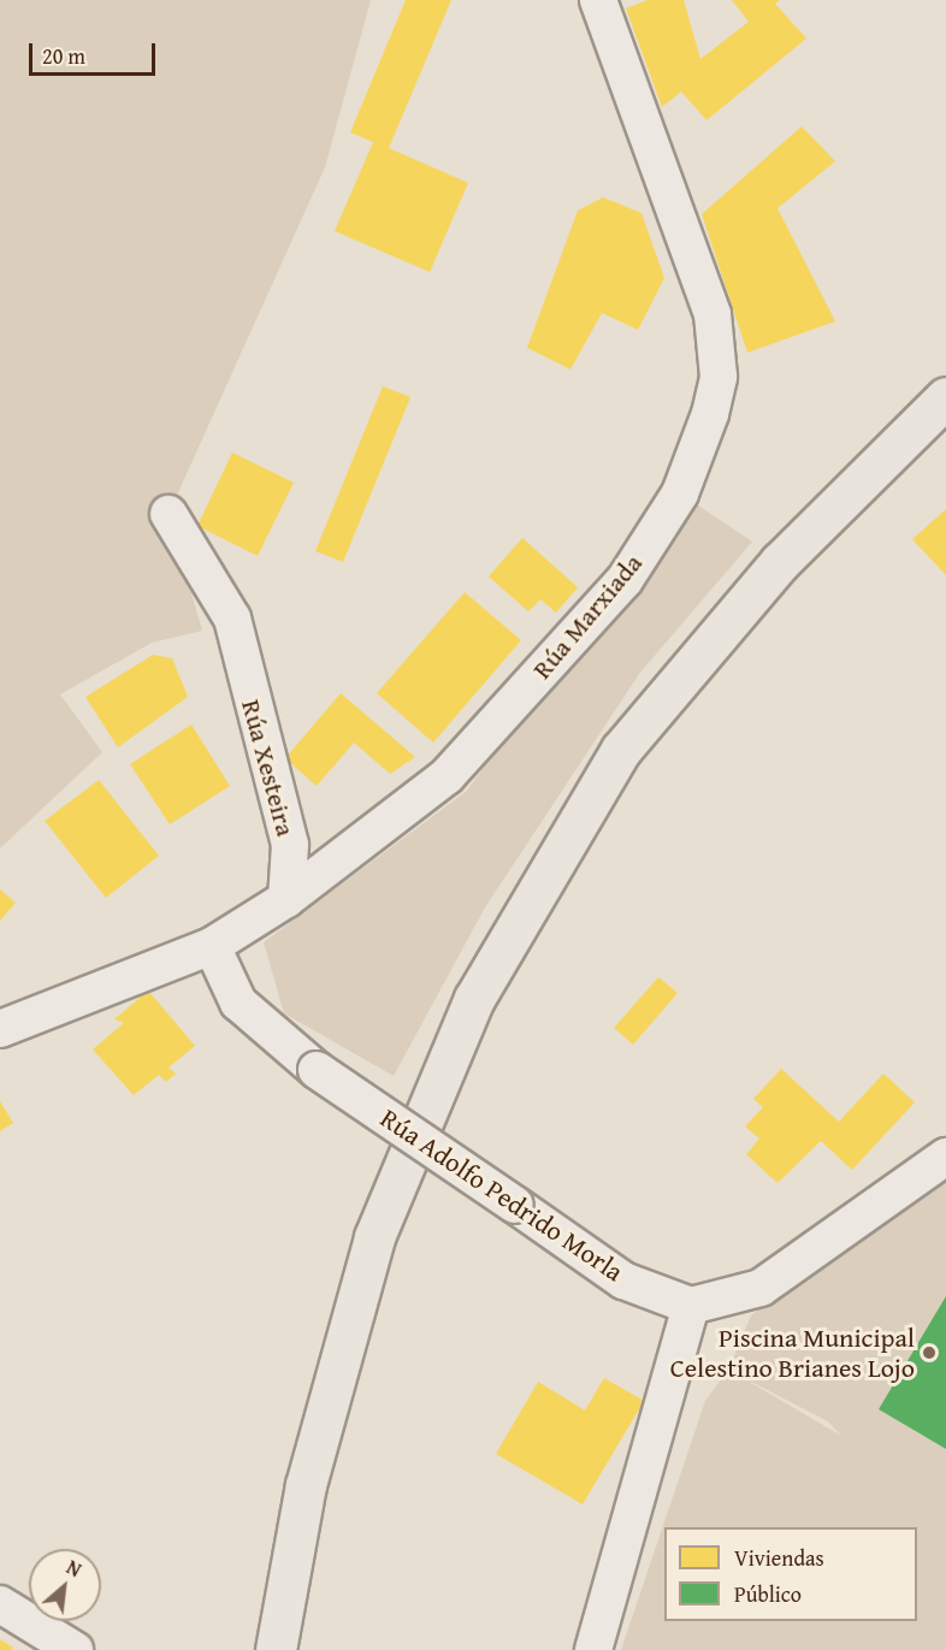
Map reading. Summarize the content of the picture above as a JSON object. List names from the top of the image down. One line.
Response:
{"streets":{"street":["Rúa Marxiada","Rúa Xesteira","Rúa Adolfo Pedrido Morla"]},"crossings":[["Rúa Marxiada","Rúa Xesteira"]],"places":["Piscina Municipal Celestino Brianes Lojo"],"legend":["Viviendas","Público"],"scale_bar":"20 m","north":"top right"}
